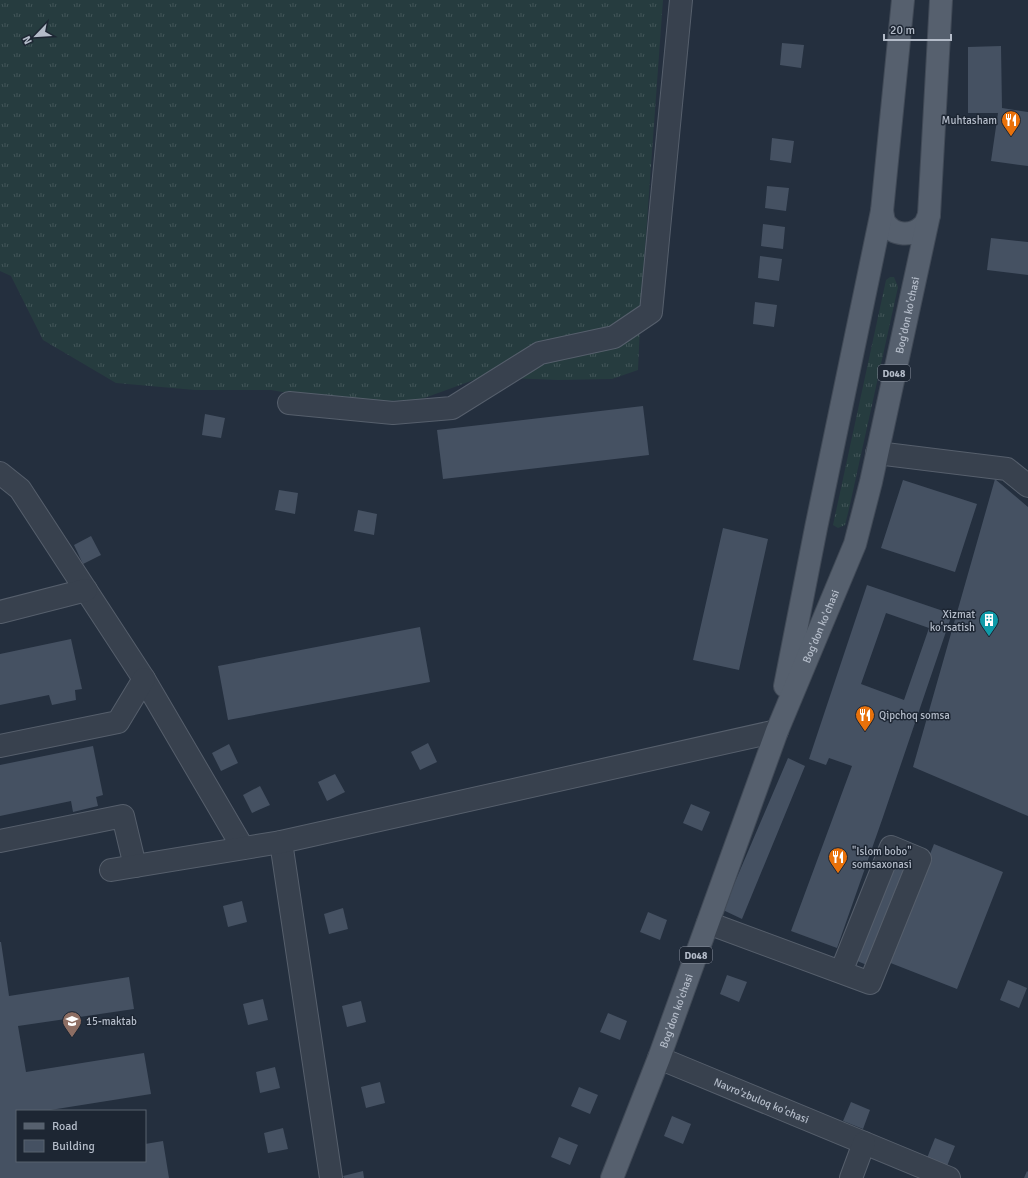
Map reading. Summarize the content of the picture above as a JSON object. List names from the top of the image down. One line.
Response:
{"streets":{"main road":["Bog'don ko'chasi","D048"],"street":["Navro'zbuloq ko'chasi"]},"crossings":[["Bog'don ko'chasi","Navro'zbuloq ko'chasi"]],"places":{"restaurant":["Muhtasham","Qipchoq somsa","\"Islom bobo\" somsaxonasi"],"building":["Xizmat ko'rsatish"],"school or university":["15-maktab"]},"legend":["Road","Building"],"scale_bar":"20 m","north":"bottom left"}
